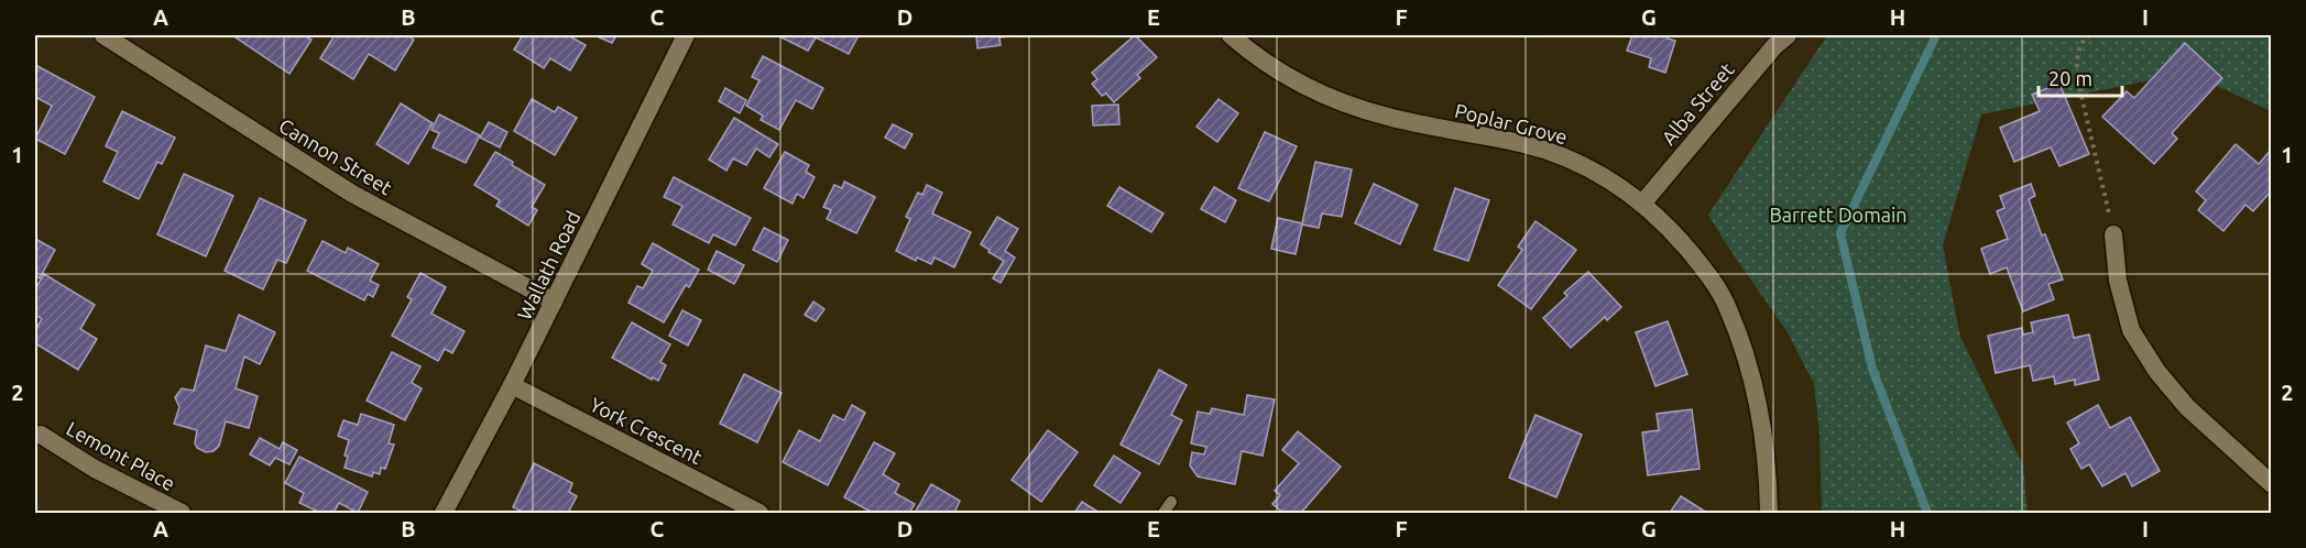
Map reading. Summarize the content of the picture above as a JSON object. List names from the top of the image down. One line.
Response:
{"streets":{"street":["Alba Street","Poplar Grove","Cannon Street","Wallath Road","York Crescent","Lemont Place"]},"crossings":[["Alba Street","Poplar Grove"],["Cannon Street","Wallath Road"],["Wallath Road","York Crescent"]],"parks":["Barrett Domain"],"scale_bar":"20 m","grid":{"columns":["A","B","C","D","E","F","G","H","I"],"rows":["1","2"]}}
